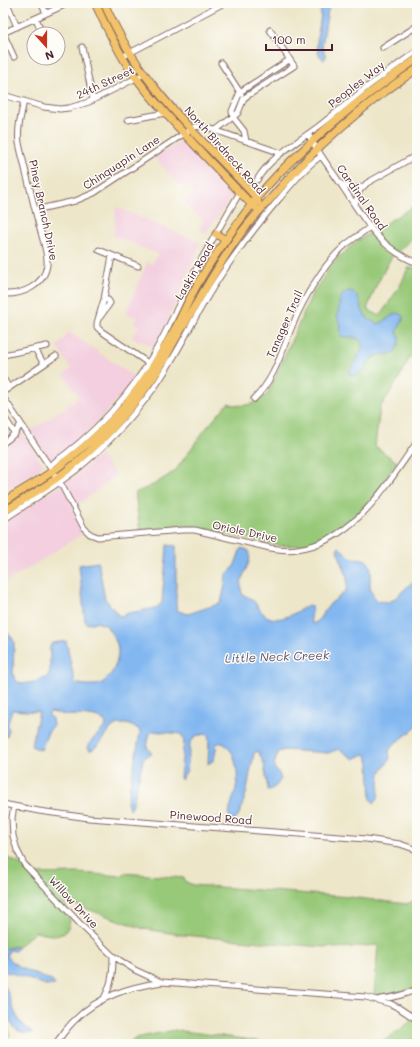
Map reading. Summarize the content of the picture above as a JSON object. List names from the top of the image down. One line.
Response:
{"streets":{"main road":["North Birdneck Road","Laskin Road"],"street":["24th Street","Peoples Way","Chinquapin Lane","Cardinal Road","Piney Branch Drive","Tanager Trail","Oriole Drive","Pinewood Road","Willow Drive"]},"crossings":[["24th Street","North Birdneck Road"],["24th Street","Piney Branch Drive"],["Peoples Way","Laskin Road"],["North Birdneck Road","Chinquapin Lane"],["North Birdneck Road","Laskin Road"],["Chinquapin Lane","Piney Branch Drive"],["Cardinal Road","Laskin Road"],["Cardinal Road","Tanager Trail"],["Laskin Road","Oriole Drive"],["Pinewood Road","Willow Drive"]],"water":["Little Neck Creek"],"scale_bar":"100 m","north":"bottom"}
